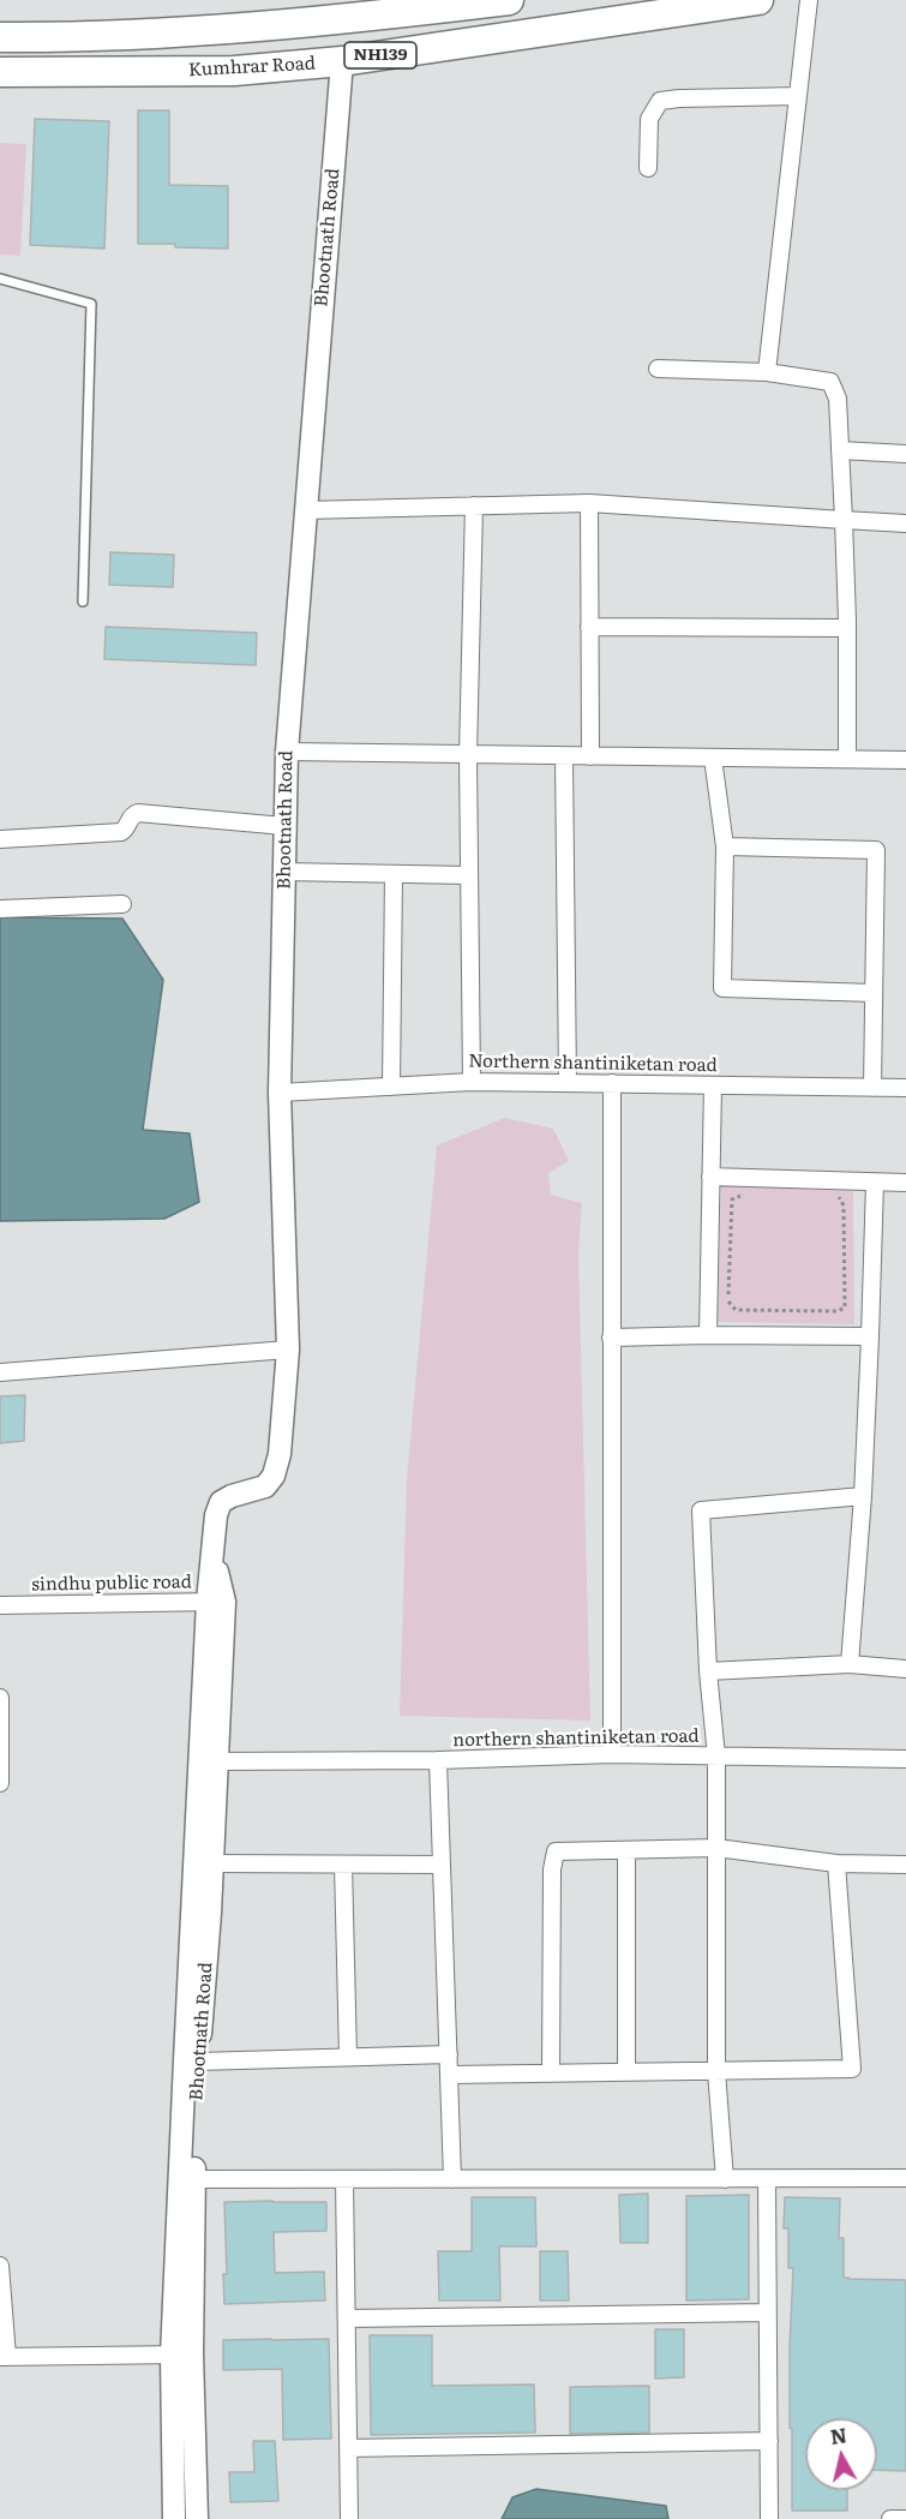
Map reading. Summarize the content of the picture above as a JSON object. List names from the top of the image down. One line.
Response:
{"streets":{"highway":["NH139","Kumhrar Road"],"street":["Bhootnath Road","Northern shantiniketan road","sindhu public road","northern shantiniketan road"]},"crossings":[["Kumhrar Road","Bhootnath Road"],["Bhootnath Road","Northern shantiniketan road"],["Bhootnath Road","sindhu public road"],["Bhootnath Road","northern shantiniketan road"],["Northern shantiniketan road","northern shantiniketan road"]],"north":"top"}
